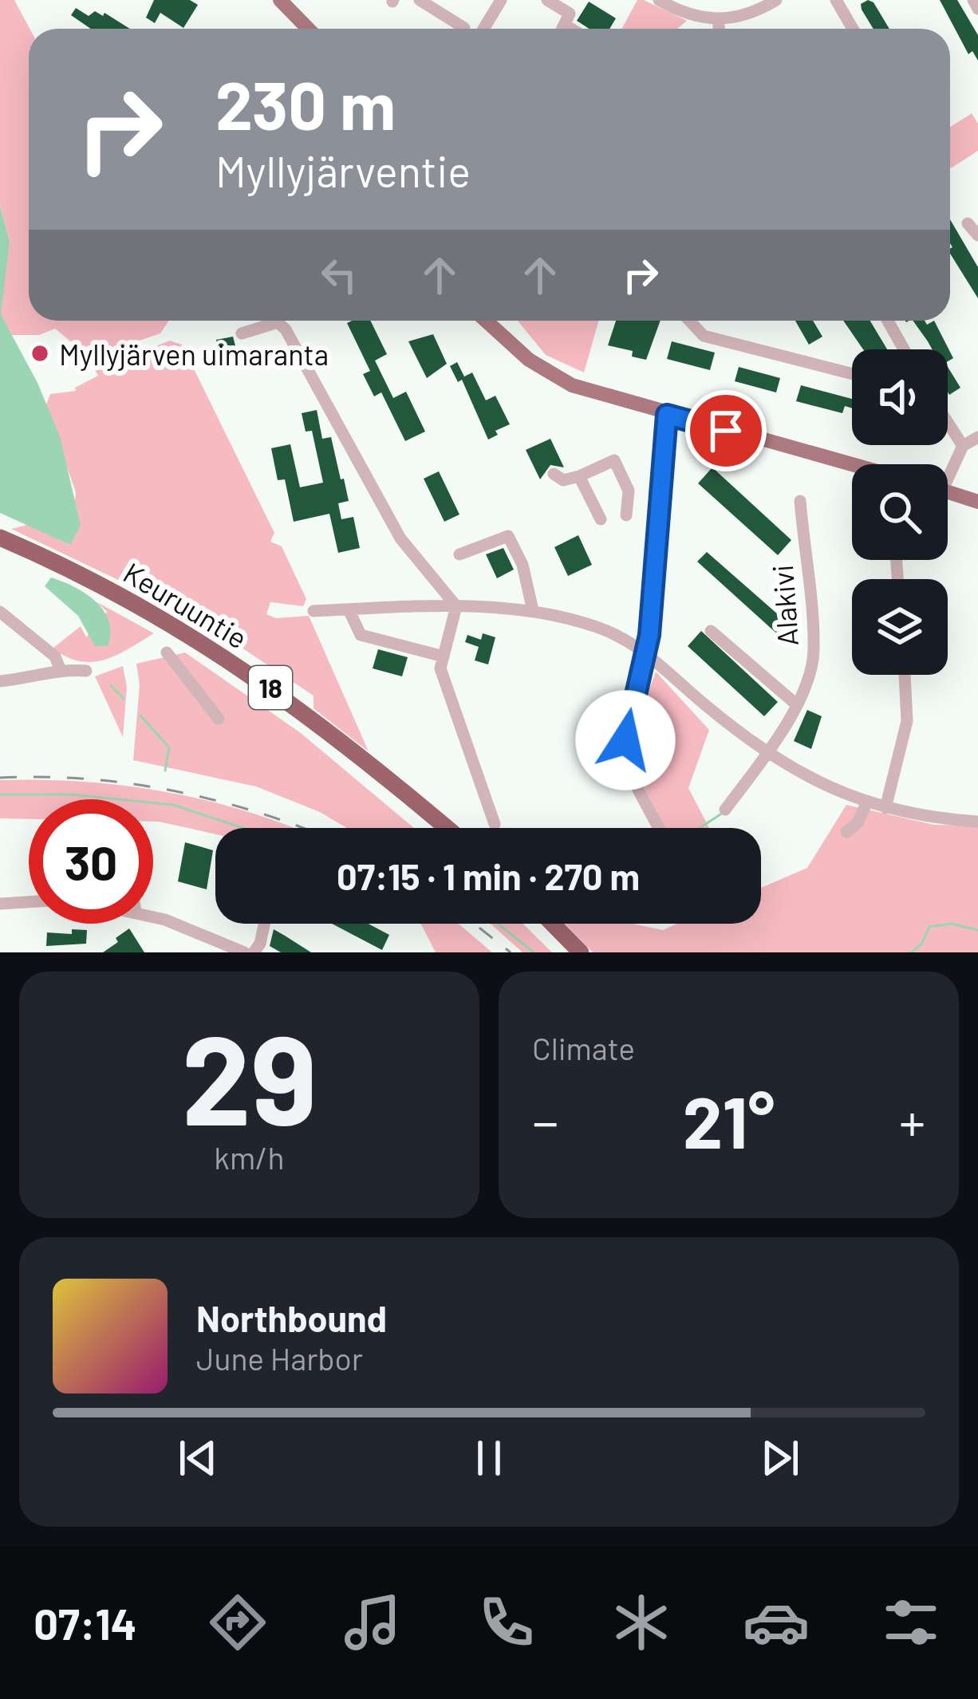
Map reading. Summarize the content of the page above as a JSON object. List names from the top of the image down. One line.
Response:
{"streets":{"highway":["Keuruuntie","18"],"street":["Alakivi"]},"places":["Myllyjärven uimaranta"],"page":{"turn":["230 m","Myllyjärventie"],"limit":"30","trip":"07:15 · 1 min · 270 m","tile":[["29","km/h"],"Climate"],"heat":["−","21°","+"],"song":["Northbound","June Harbor"],"tabs":"07:14"}}
